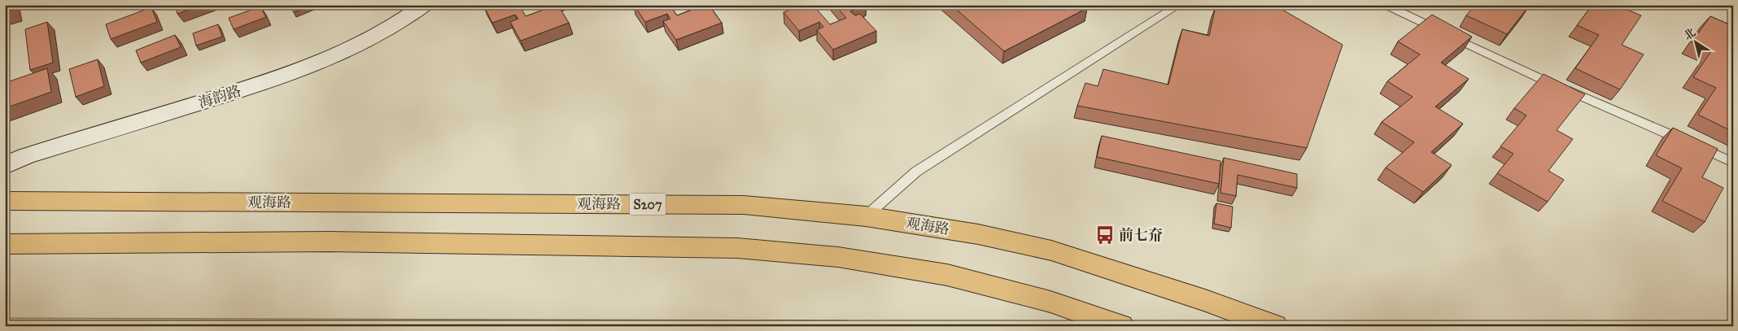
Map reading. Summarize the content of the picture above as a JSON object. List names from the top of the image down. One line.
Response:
{"streets":{"main road":["观海路","S207"],"street":["海韵路"]},"places":{"bus stop":["前七夼"]},"north":"top left"}
